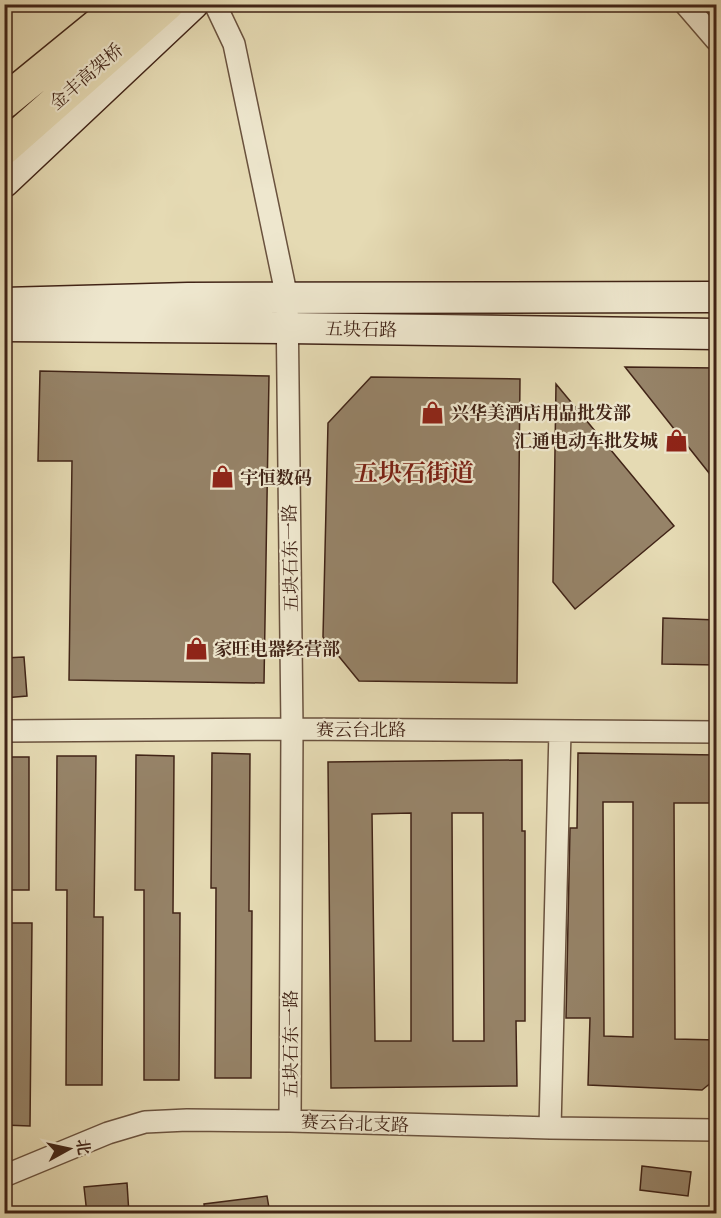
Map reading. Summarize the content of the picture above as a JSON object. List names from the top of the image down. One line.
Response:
{"streets":{"highway":["金丰高架桥"],"main road":["五块石路"],"street":["五块石东一路","赛云台北路","赛云台北支路"]},"crossings":[["五块石路","五块石东一路"],["五块石东一路","赛云台北路"],["五块石东一路","赛云台北支路"]],"districts":["五块石街道"],"places":{"shop":["兴华美酒店用品批发部","汇通电动车批发城","宇恒数码","家旺电器经营部"]},"north":"right"}
